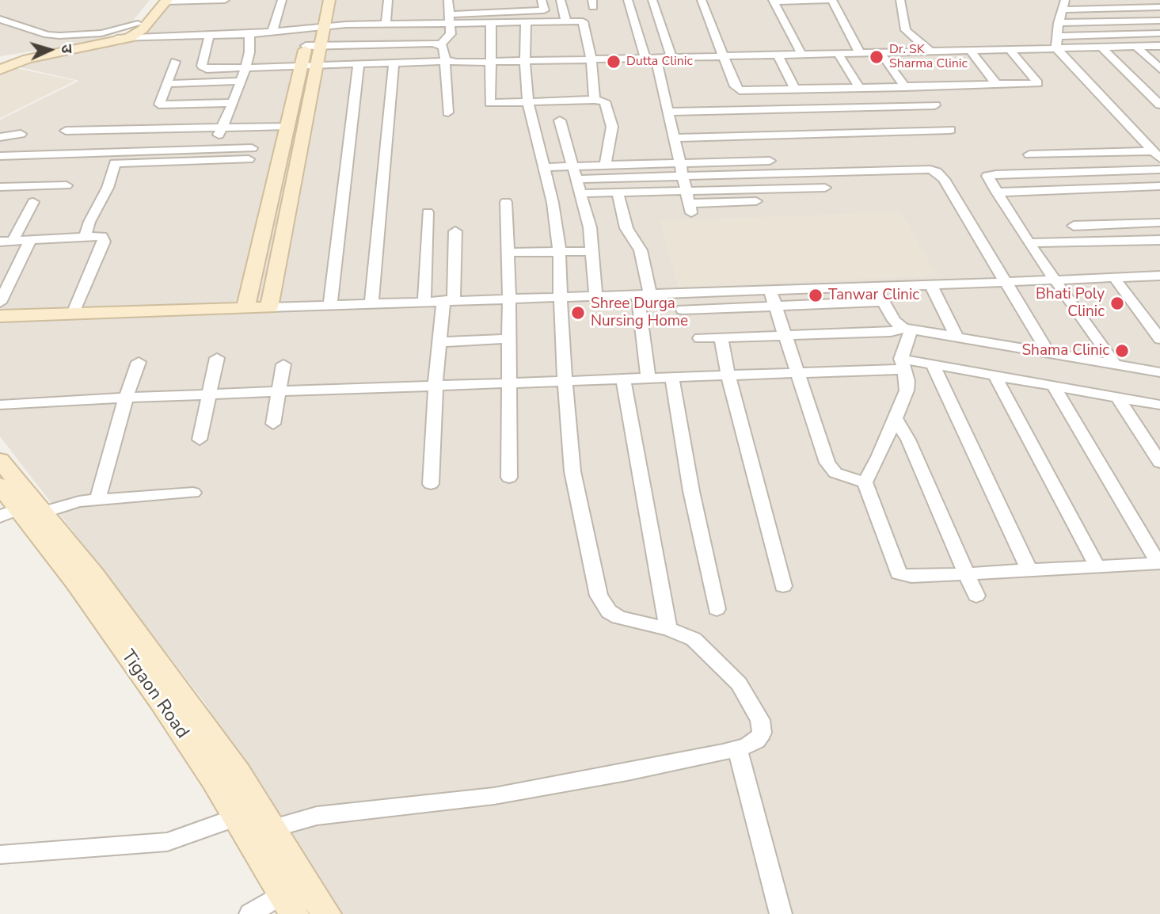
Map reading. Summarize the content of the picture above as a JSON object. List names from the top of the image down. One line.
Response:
{"streets":{"street":["Tigaon Road"]},"places":["Dr. SK Sharma Clinic","Dutta Clinic","Tanwar Clinic","Bhati Poly Clinic","Shree Durga Nursing Home","Shama Clinic"],"north":"right"}
